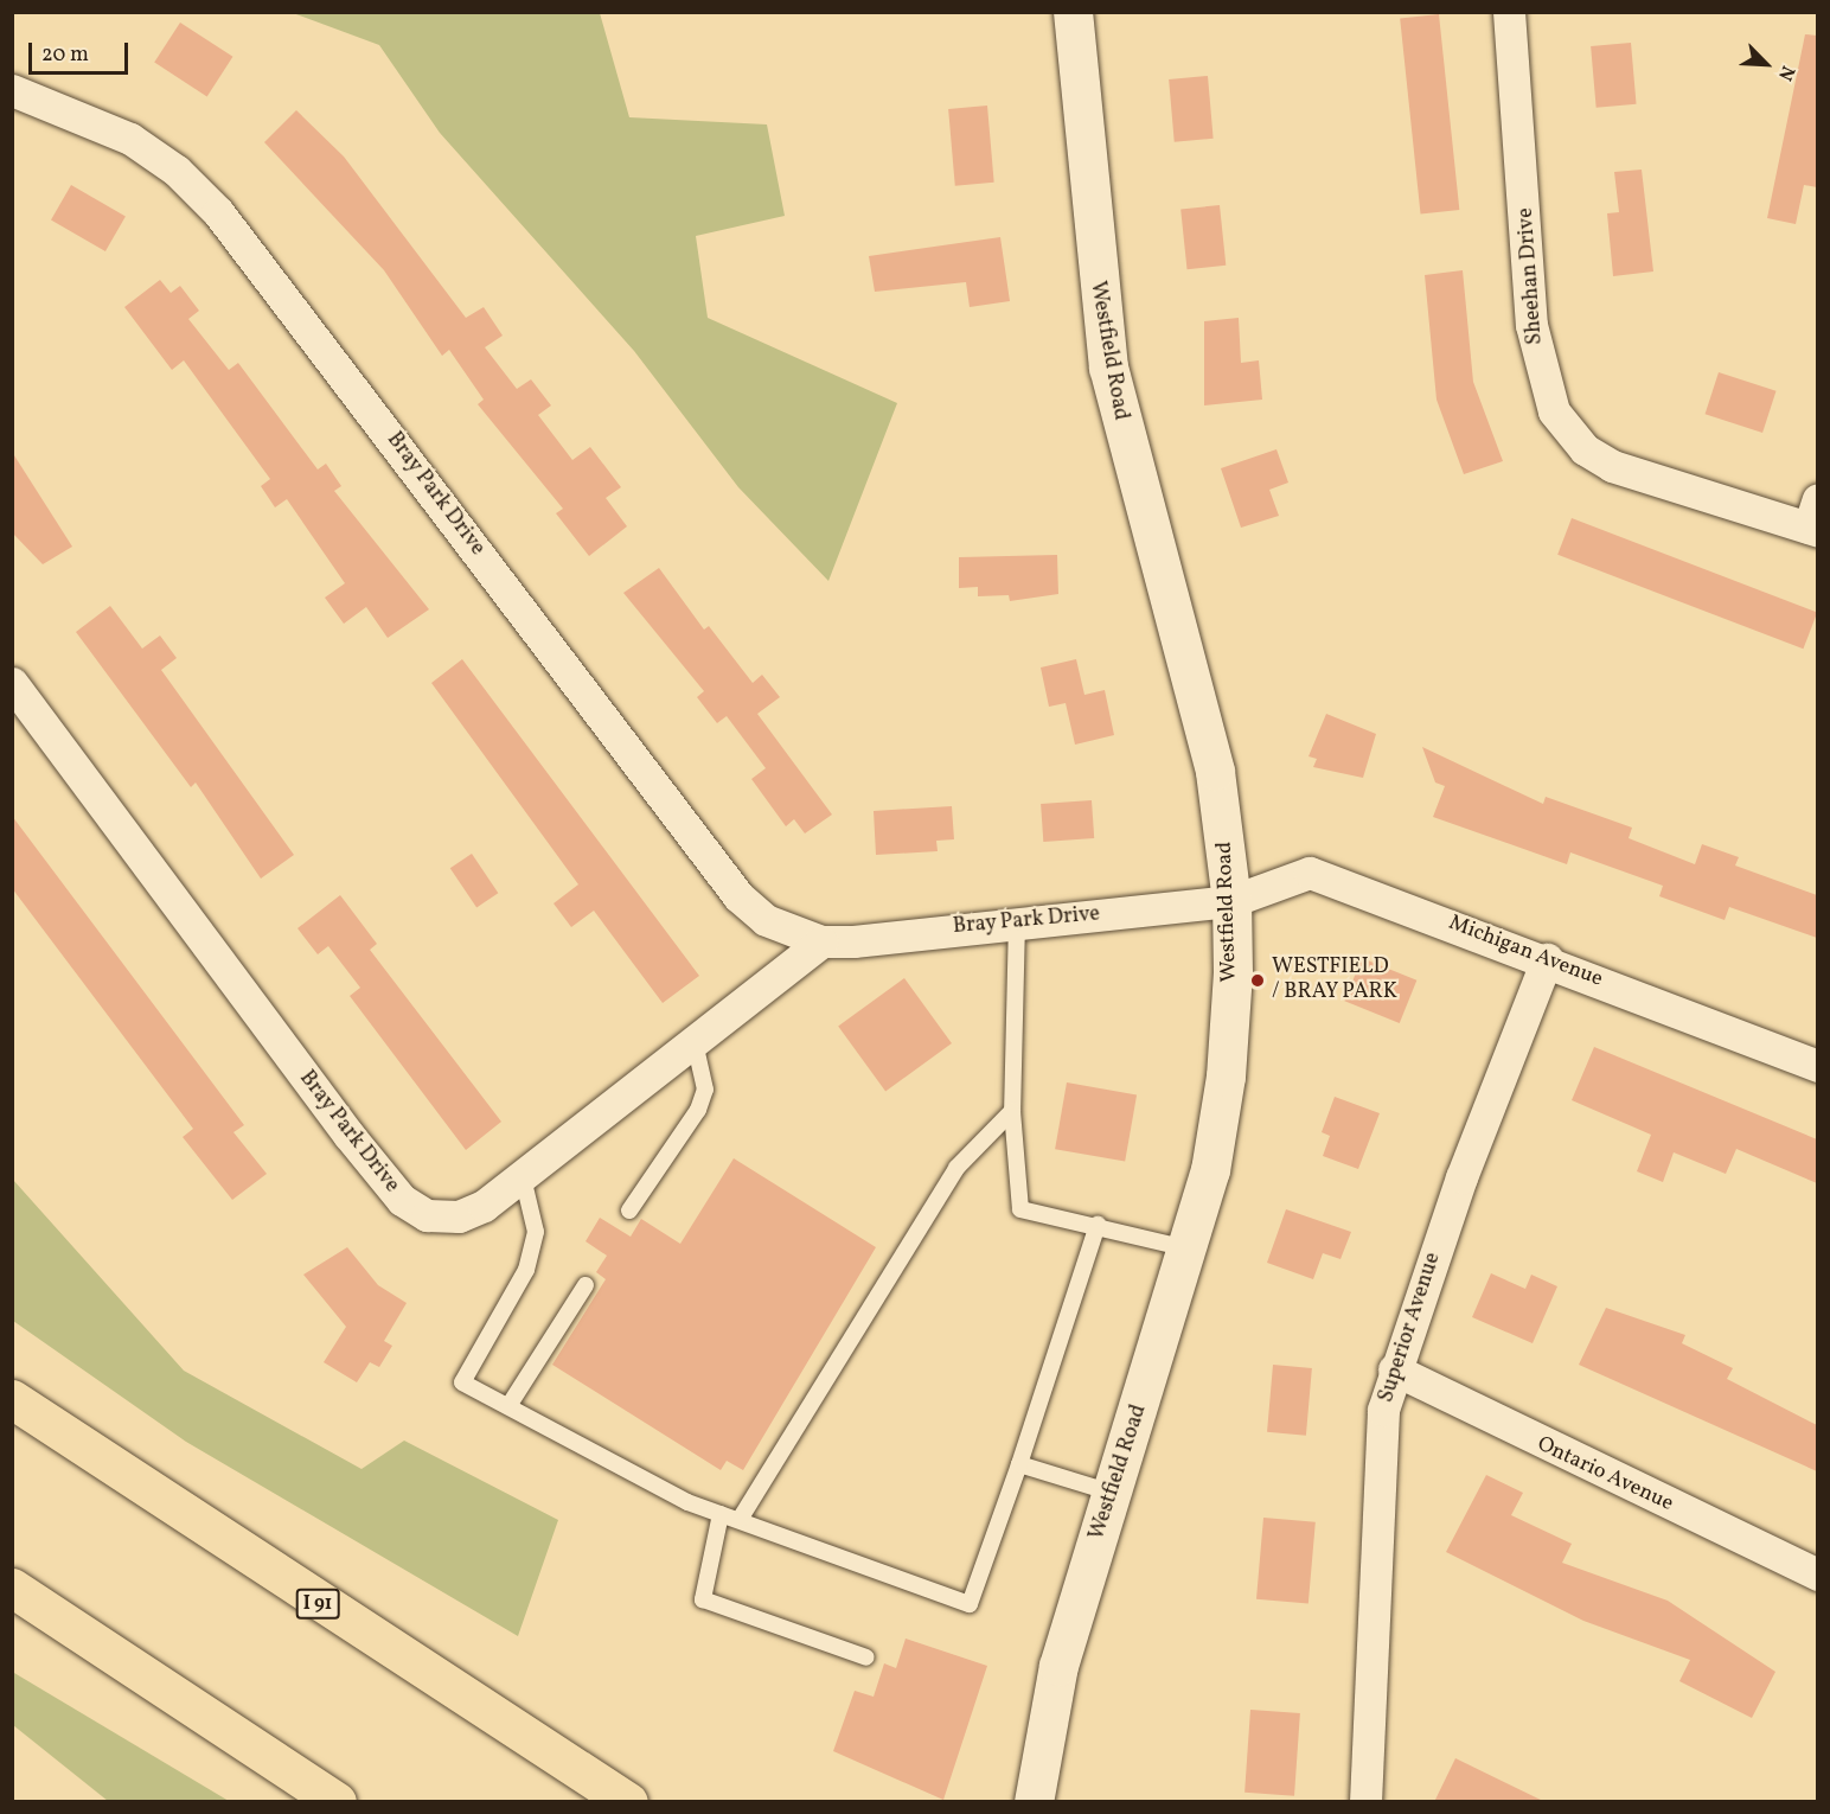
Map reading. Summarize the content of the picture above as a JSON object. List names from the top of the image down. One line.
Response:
{"streets":{"highway":["I 91"],"main road":["Westfield Road"],"street":["Sheehan Drive","Bray Park Drive","Michigan Avenue","Superior Avenue","Ontario Avenue"]},"crossings":[["Westfield Road","Bray Park Drive"],["Westfield Road","Michigan Avenue"],["Bray Park Drive","Michigan Avenue"],["Michigan Avenue","Superior Avenue"],["Superior Avenue","Ontario Avenue"]],"places":["WESTFIELD / BRAY PARK"],"scale_bar":"20 m","north":"bottom right"}
